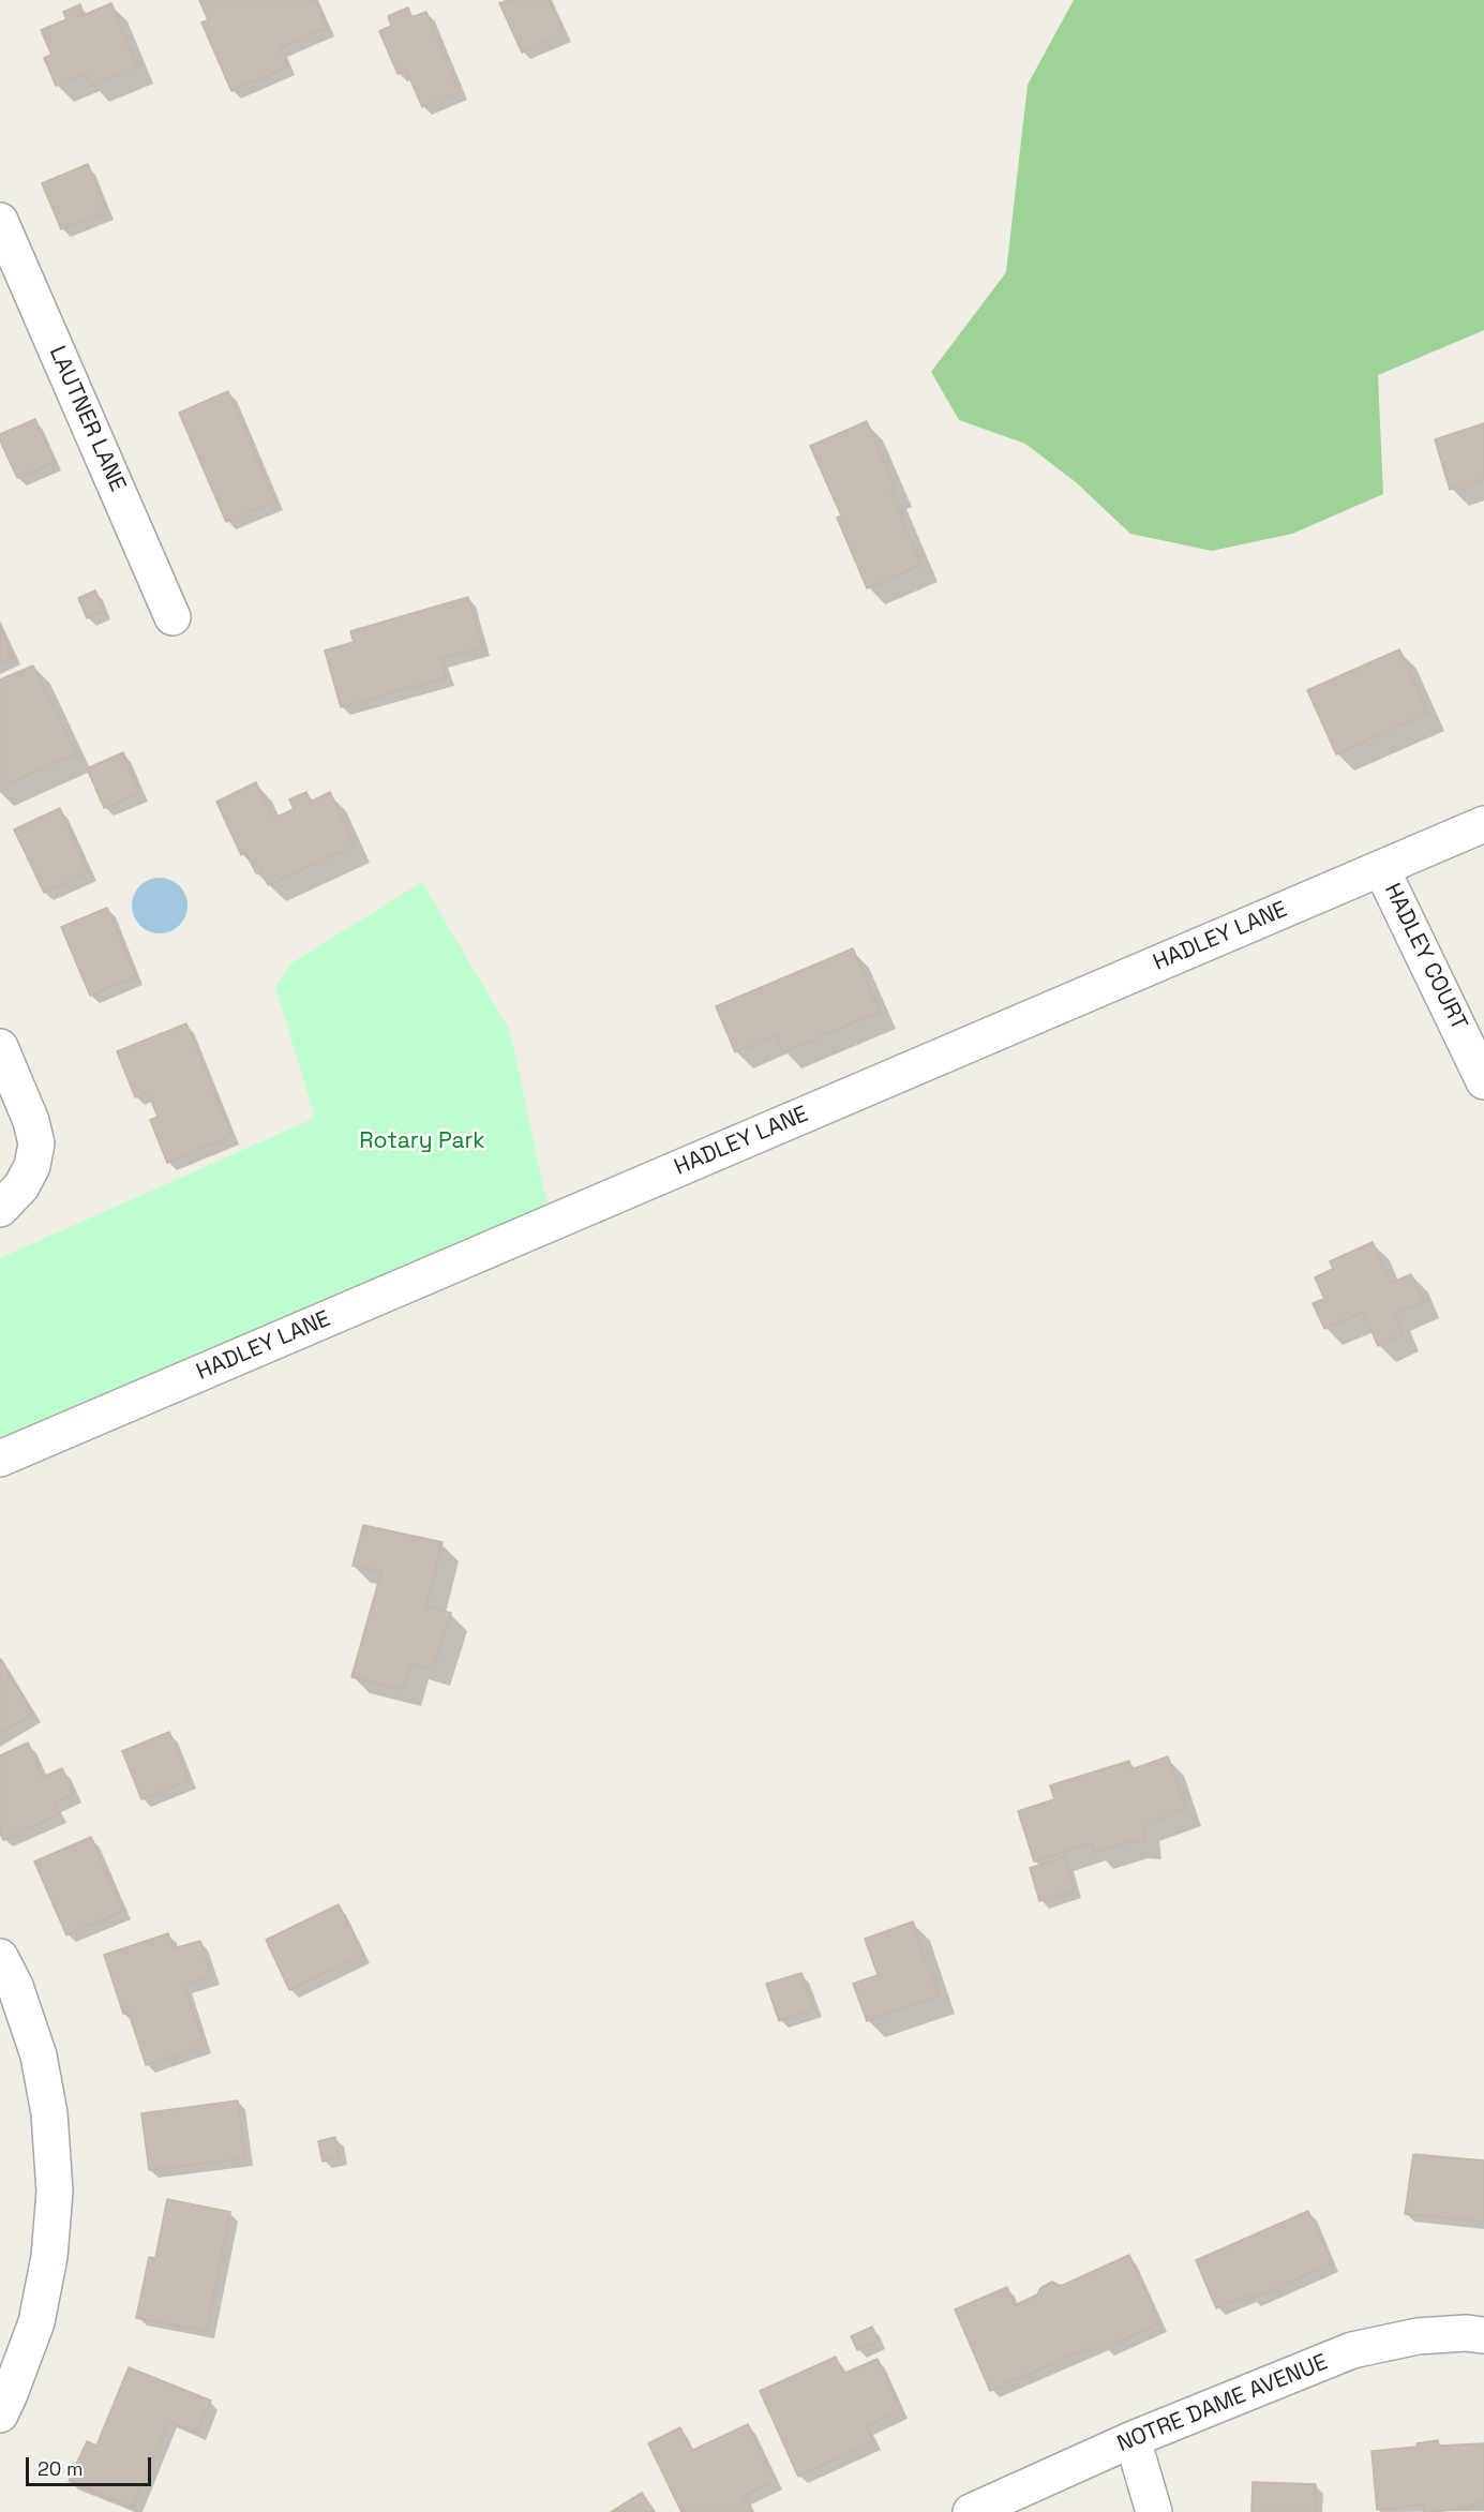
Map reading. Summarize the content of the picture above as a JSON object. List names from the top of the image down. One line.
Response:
{"streets":{"street":["LAUTNER LANE","HADLEY LANE","HADLEY COURT","NOTRE DAME AVENUE"]},"crossings":[["HADLEY LANE","HADLEY COURT"]],"parks":["Rotary Park"],"scale_bar":"20 m"}
